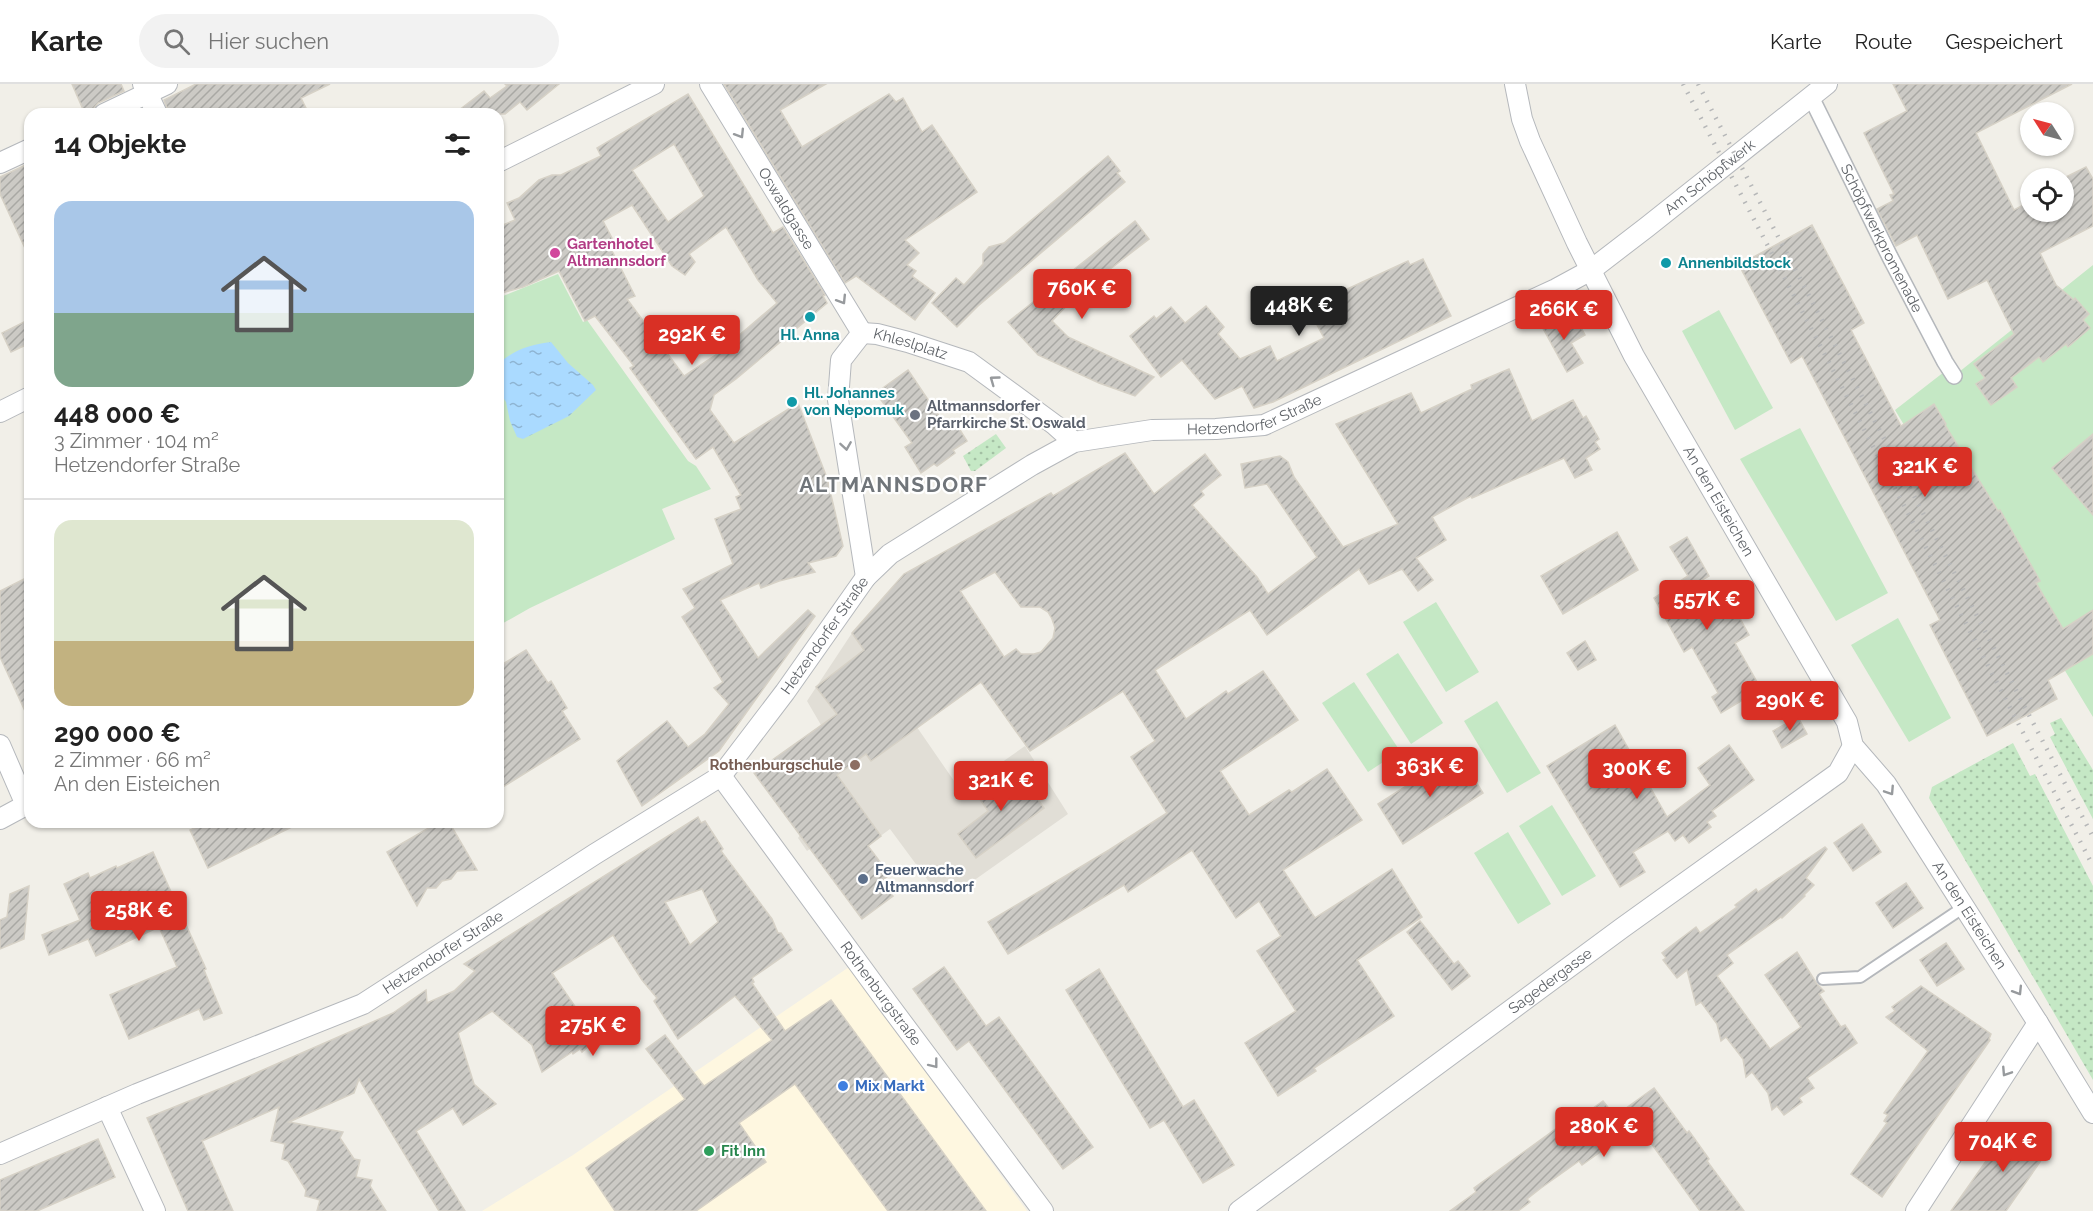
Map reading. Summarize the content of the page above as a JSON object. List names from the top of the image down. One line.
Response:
{"streets":{"street":["Am Schöpfwerk","Oswaldgasse","Schöpfwerkpromenade","Khleslplatz","Hetzendorfer Straße","An den Eisteichen","Sagedergasse","Rothenburgstraße"]},"crossings":[["Am Schöpfwerk","Schöpfwerkpromenade"],["Am Schöpfwerk","Hetzendorfer Straße"],["Am Schöpfwerk","An den Eisteichen"],["Oswaldgasse","Khleslplatz"],["Khleslplatz","Hetzendorfer Straße"],["Hetzendorfer Straße","An den Eisteichen"],["Hetzendorfer Straße","Rothenburgstraße"],["An den Eisteichen","Sagedergasse"]],"one_way":["Oswaldgasse","Rothenburgstraße"],"districts":["ALTMANNSDORF"],"places":["Gartenhotel Altmannsdorf","Annenbildstock","Hl. Anna","Hl. Johannes von Nepomuk","Altmannsdorfer Pfarrkirche St. Oswald","Rothenburgschule","Feuerwache Altmannsdorf","Mix Markt","Fit Inn"],"north":"top left","page":{"header":"Karte","search":"Hier suchen","nav":["Karte","Route","Gespeichert"],"heading":"14 Objekte","list":[{"name":"448 000 €","note":"3 Zimmer · 104 m² · Hetzendorfer Straße"},{"name":"290 000 €","note":"2 Zimmer · 66 m² · An den Eisteichen"}],"price":["760K €","448K €","266K €","292K €","321K €","557K €","290K €","363K €","300K €","321K €","258K €","275K €","280K €","704K €"]}}
